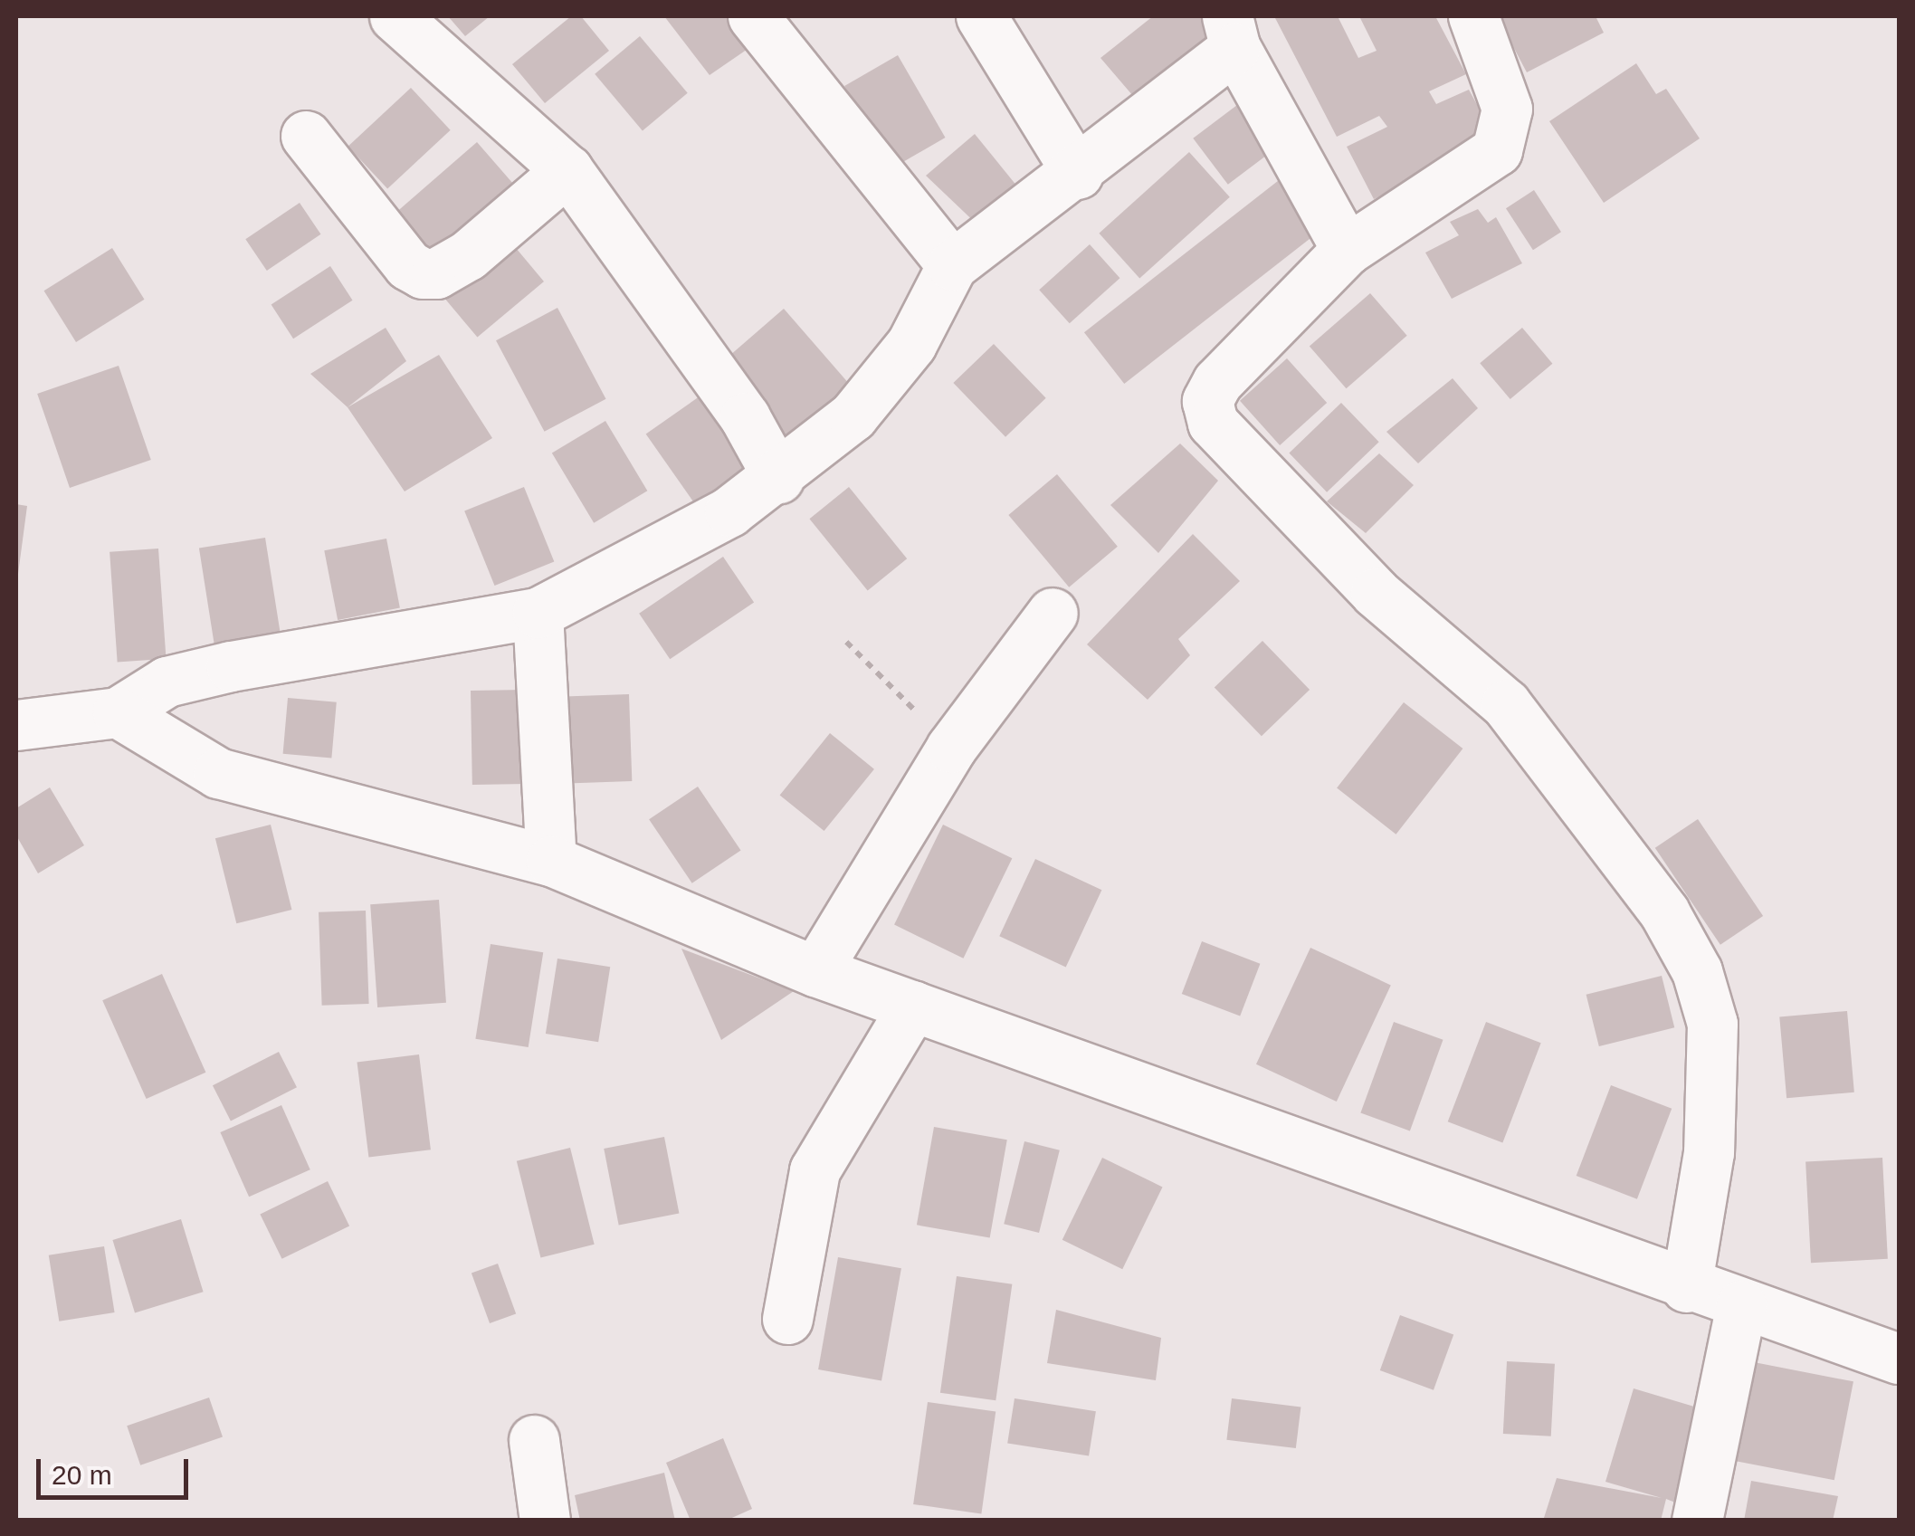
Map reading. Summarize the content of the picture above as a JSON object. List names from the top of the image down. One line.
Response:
{"scale_bar":"20 m"}
